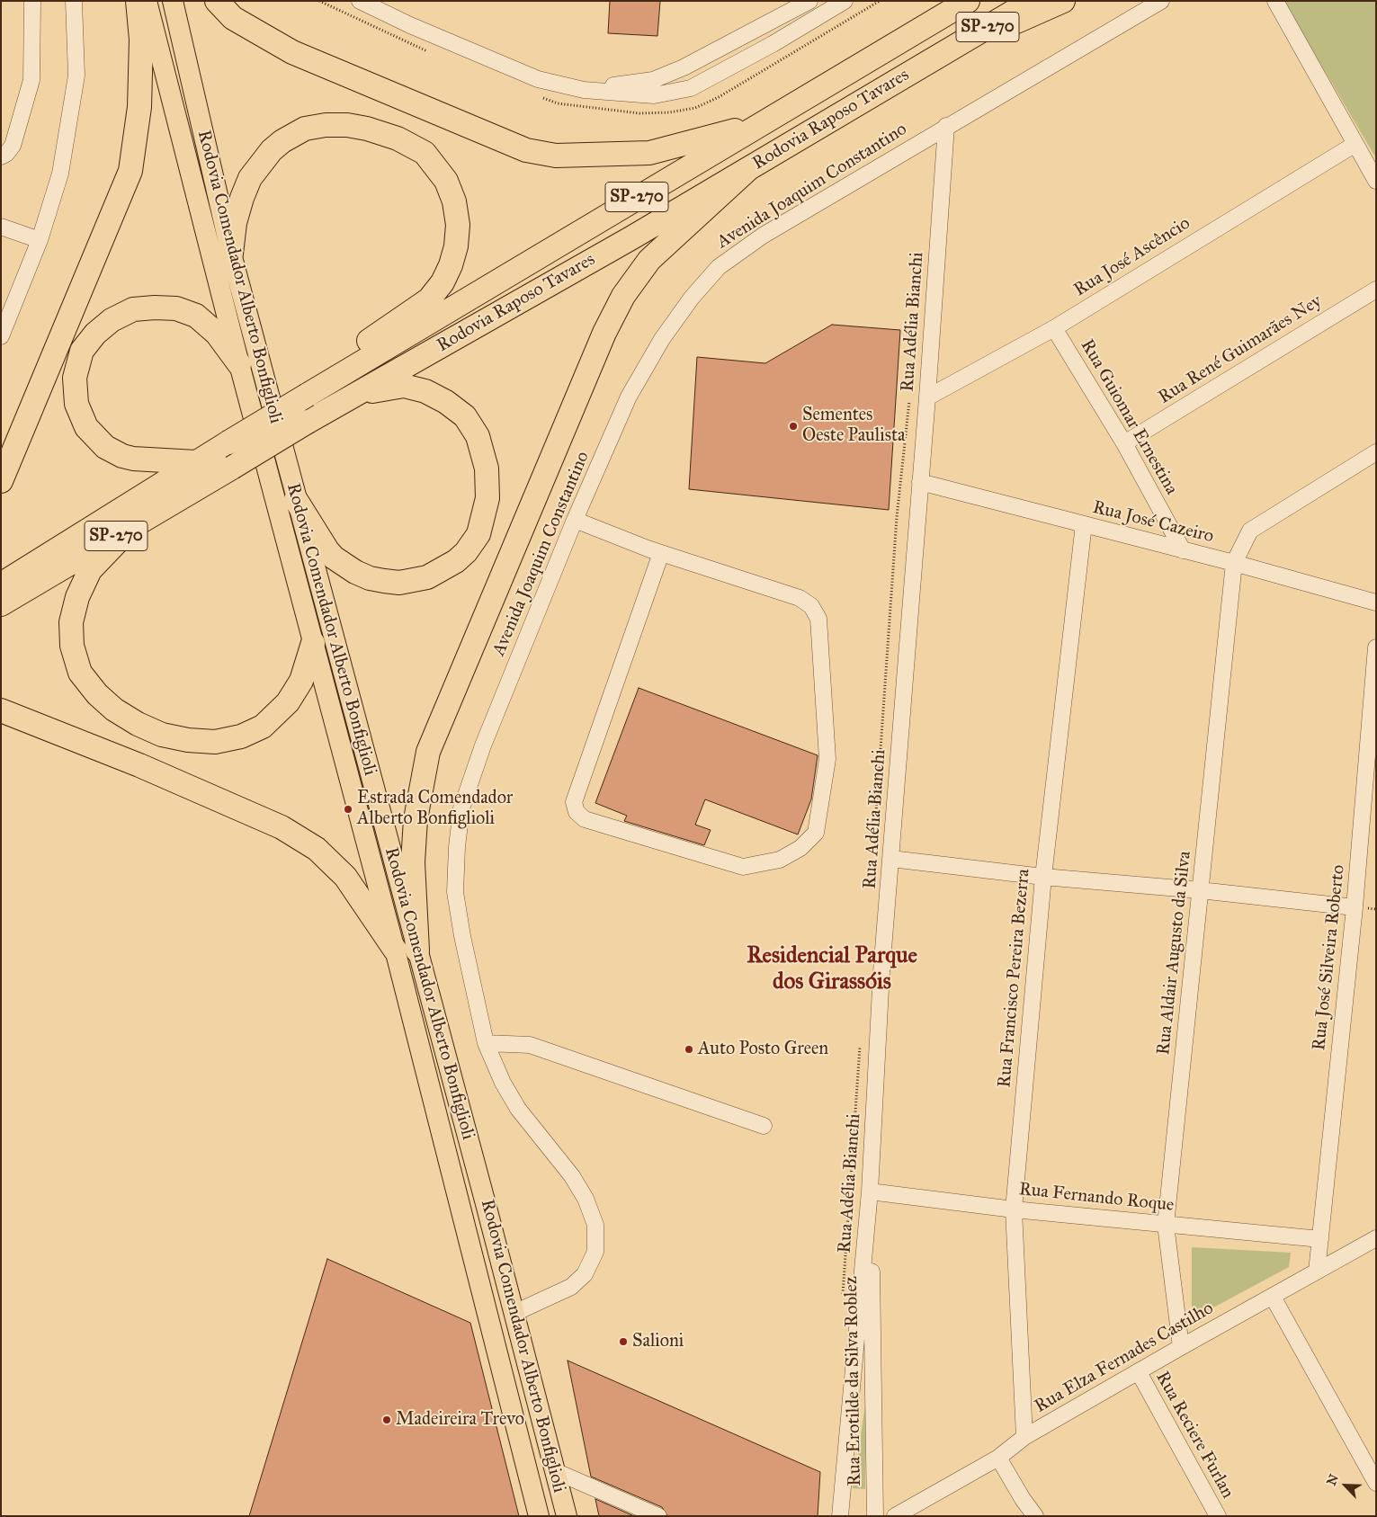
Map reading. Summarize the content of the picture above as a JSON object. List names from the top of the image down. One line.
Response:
{"streets":{"highway":["SP-270","Rodovia Raposo Tavares"],"main road":["Rodovia Comendador Alberto Bonfiglioli"],"street":["Avenida Joaquim Constantino","Rua José Ascêncio","Rua Adélia Bianchi","Rua René Guimarães Ney","Rua Guiomar Ernestina","Rua José Cazeiro","Rua Aldair Augusto da Silva","Rua José Silveira Roberto","Rua Francisco Pereira Bezerra","Rua Fernando Roque","Rua Elza Fernades Castilho","Rua Erotilde da Silva Roblez","Rua Reciere Furlan"]},"crossings":[["Avenida Joaquim Constantino","Rodovia Comendador Alberto Bonfiglioli"],["Avenida Joaquim Constantino","Rua Adélia Bianchi"],["Rua José Ascêncio","Rua Adélia Bianchi"],["Rua José Ascêncio","Rua Guiomar Ernestina"],["Rua Adélia Bianchi","Rua José Cazeiro"],["Rua Adélia Bianchi","Rua Fernando Roque"],["Rua Adélia Bianchi","Rua Erotilde da Silva Roblez"],["Rua René Guimarães Ney","Rua Guiomar Ernestina"],["Rua Guiomar Ernestina","Rua José Cazeiro"],["Rua José Cazeiro","Rua Aldair Augusto da Silva"],["Rua José Cazeiro","Rua Francisco Pereira Bezerra"],["Rua Aldair Augusto da Silva","Rua Fernando Roque"],["Rua Aldair Augusto da Silva","Rua Elza Fernades Castilho"],["Rua José Silveira Roberto","Rua Fernando Roque"],["Rua José Silveira Roberto","Rua Elza Fernades Castilho"],["Rua Francisco Pereira Bezerra","Rua Fernando Roque"],["Rua Francisco Pereira Bezerra","Rua Elza Fernades Castilho"],["Rua Fernando Roque","Rua Erotilde da Silva Roblez"],["Rua Elza Fernades Castilho","Rua Reciere Furlan"]],"districts":["Residencial Parque dos Girassóis"],"places":["Sementes Oeste Paulista","Estrada Comendador Alberto Bonfiglioli","Auto Posto Green","Salioni","Madeireira Trevo"],"north":"top left"}
